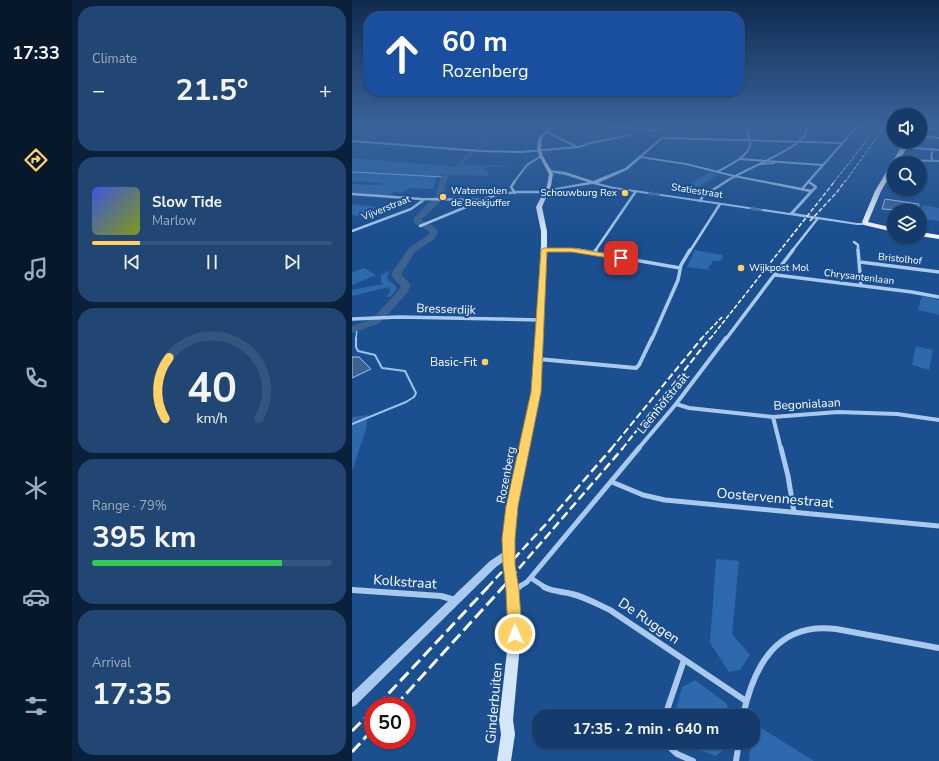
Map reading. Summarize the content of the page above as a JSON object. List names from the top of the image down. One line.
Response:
{"streets":{"main road":["Rozenberg","Ginderbuiten"],"street":["Statiestraat","Vijverstraat","Bristolhof","Chrysantenlaan","Bresserdijk","Leenhofstraat","Begonialaan","Oostervennestraat","Kolkstraat","De Ruggen"]},"crossings":[["Statiestraat","Leenhofstraat"],["Statiestraat","Rozenberg"],["Bristolhof","Chrysantenlaan"],["Chrysantenlaan","Leenhofstraat"],["Bresserdijk","Rozenberg"],["Leenhofstraat","Begonialaan"],["Leenhofstraat","Oostervennestraat"],["Leenhofstraat","De Ruggen"],["Leenhofstraat","Ginderbuiten"],["Rozenberg","Ginderbuiten"]],"places":["Schouwburg Rex","Watermolen de Beekjuffer","Wijkpost Mol","Basic-Fit"],"page":{"tabs":"17:33","tile":["Climate",["Range · 79%","395 km"],["Arrival","17:35"]],"turn":["60 m","Rozenberg"],"heat":["−","21.5°","+"],"song":["Slow Tide","Marlow"],"limit":"50","trip":"17:35 · 2 min · 640 m","gauge":["40","km/h"]}}
